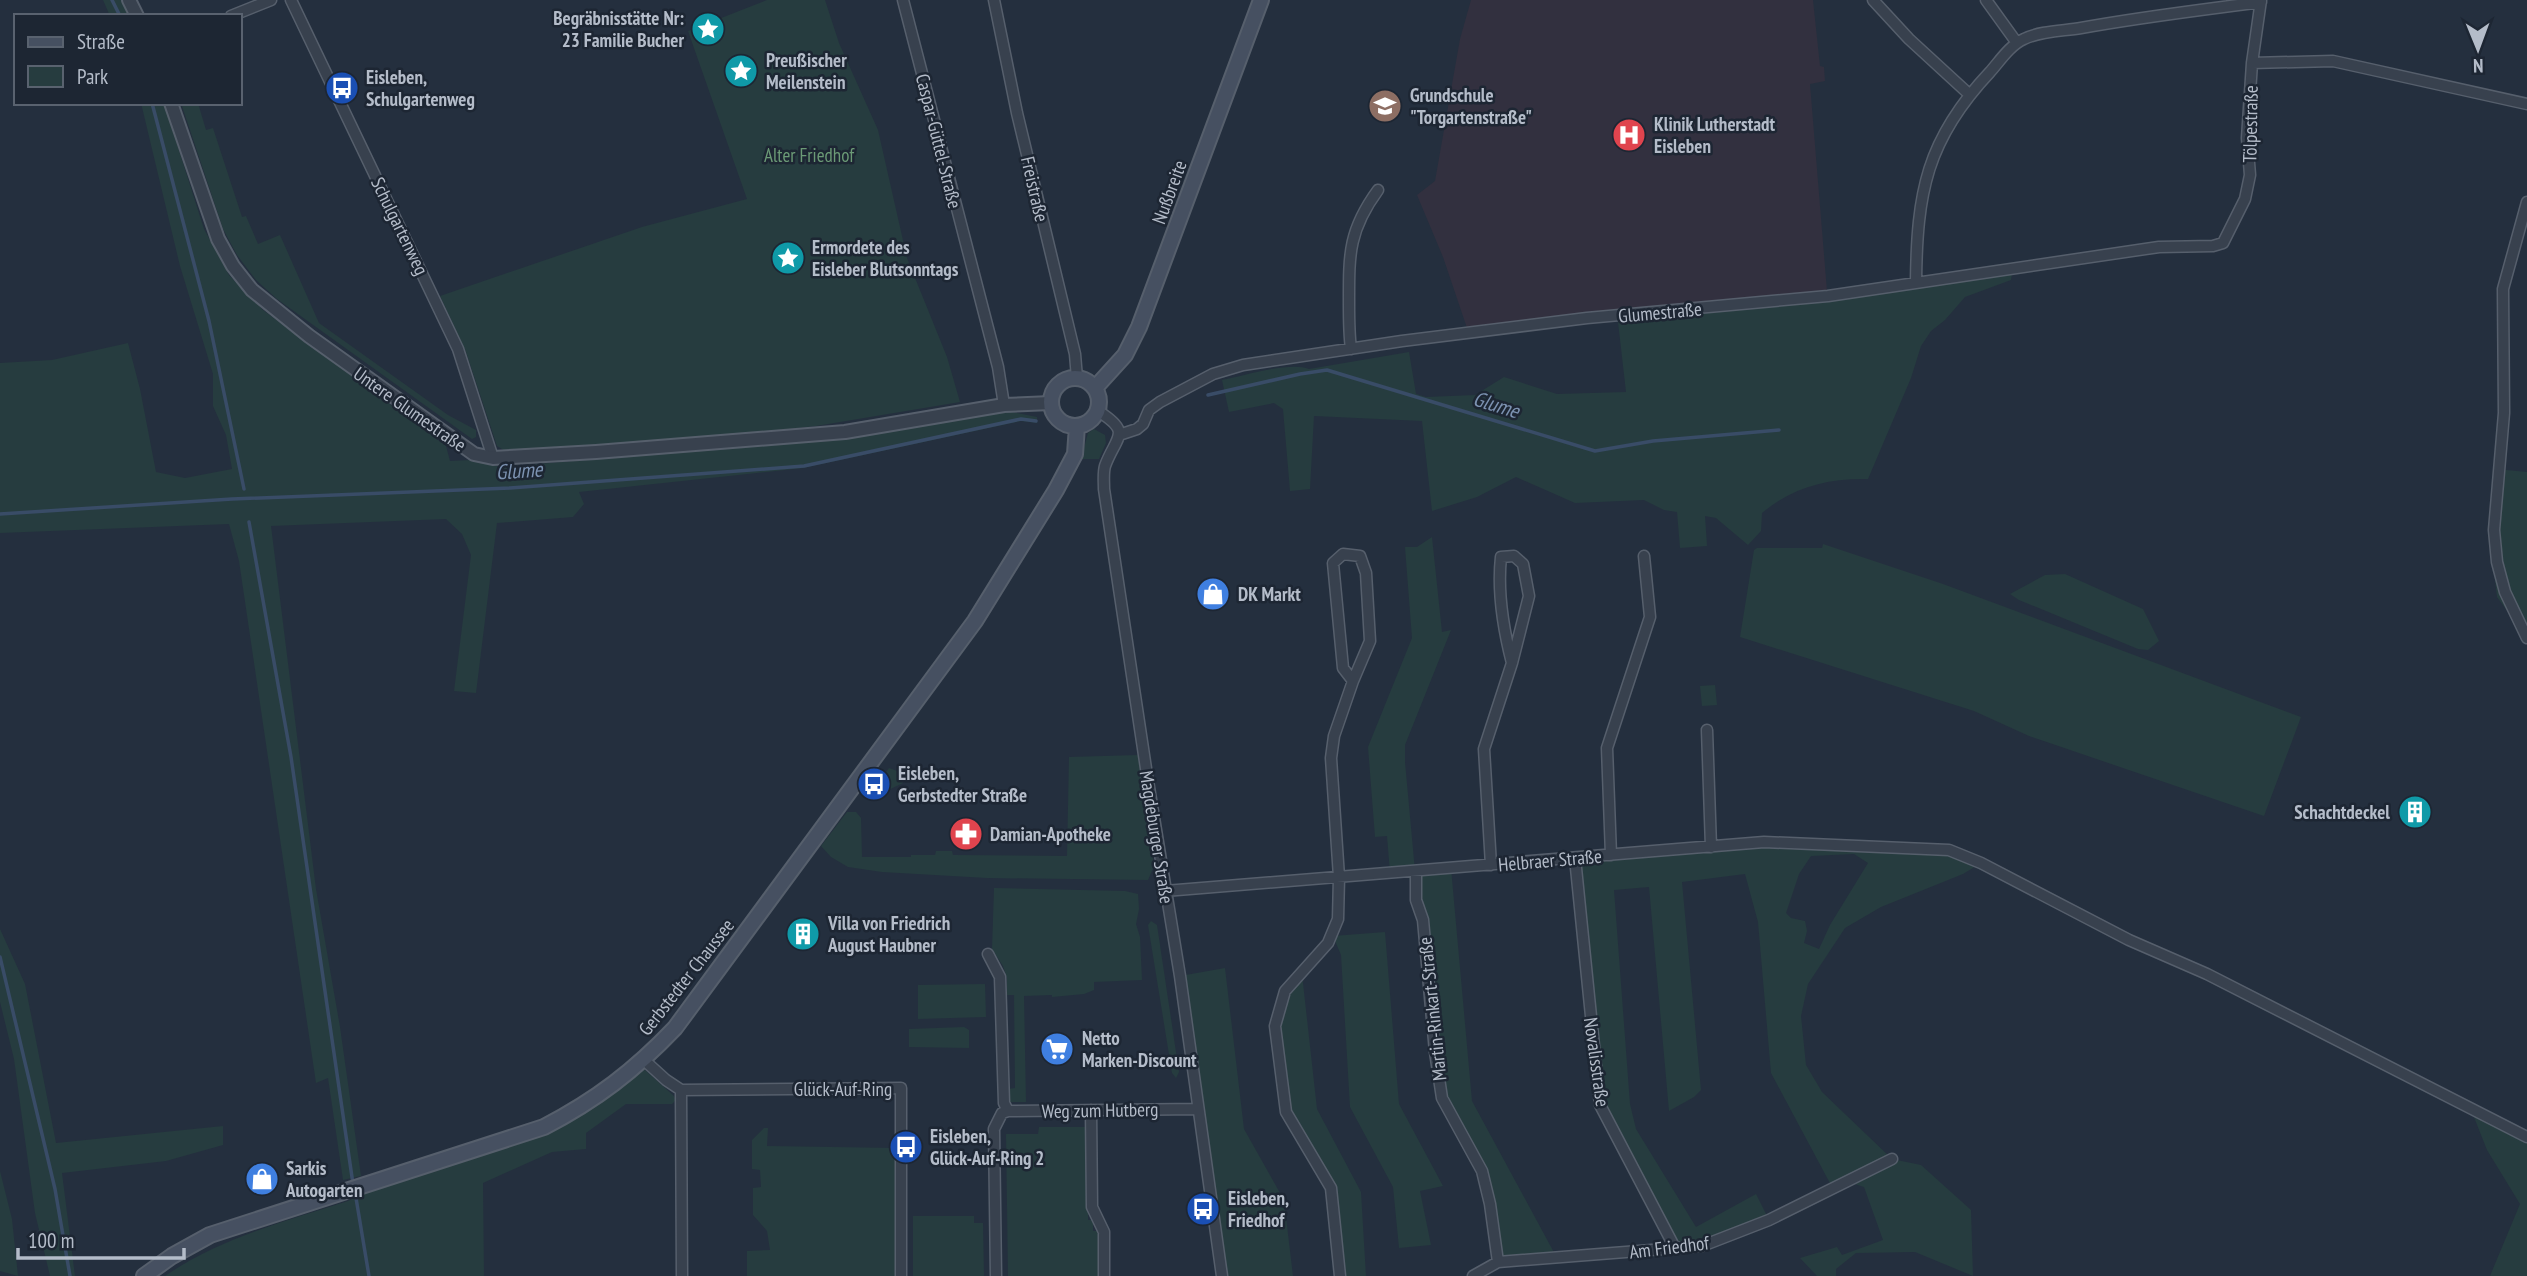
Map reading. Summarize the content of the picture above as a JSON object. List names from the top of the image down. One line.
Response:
{"streets":{"main road":["Nußbreite","Gerbstedter Chaussee"],"street":["Tölpestraße","Caspar-Güttel-Straße","Freistraße","Schulgartenweg","Glumestraße","Untere Glumestraße","Magdeburger Straße","Helbraer Straße","Martin-Rinkart-Straße","Novalisstraße","Glück-Auf-Ring","Weg zum Hutberg","Am Friedhof"]},"crossings":[["Tölpestraße","Glumestraße"],["Caspar-Güttel-Straße","Untere Glumestraße"],["Freistraße","Nußbreite"],["Freistraße","Gerbstedter Chaussee"],["Nußbreite","Gerbstedter Chaussee"],["Schulgartenweg","Untere Glumestraße"],["Glumestraße","Magdeburger Straße"],["Magdeburger Straße","Helbraer Straße"],["Magdeburger Straße","Weg zum Hutberg"],["Helbraer Straße","Martin-Rinkart-Straße"],["Helbraer Straße","Novalisstraße"],["Martin-Rinkart-Straße","Am Friedhof"],["Novalisstraße","Am Friedhof"]],"water":["Glume"],"parks":["Alter Friedhof"],"places":{"place":["Begräbnisstätte Nr: 23 Familie Bucher","Preußischer Meilenstein","Ermordete des Eisleber Blutsonntags"],"bus stop":["Eisleben, Schulgartenweg","Eisleben, Gerbstedter Straße","Eisleben, Glück-Auf-Ring 2","Eisleben, Friedhof"],"school or university":["Grundschule \"Torgartenstraße\""],"hospital":["Klinik Lutherstadt Eisleben"],"shop":["DK Markt","Sarkis Autogarten"],"building":["Schachtdeckel","Villa von Friedrich August Haubner"],"pharmacy":["Damian-Apotheke"],"supermarket":["Netto Marken-Discount"]},"legend":["Straße","Park"],"scale_bar":"100 m","north":"bottom"}
